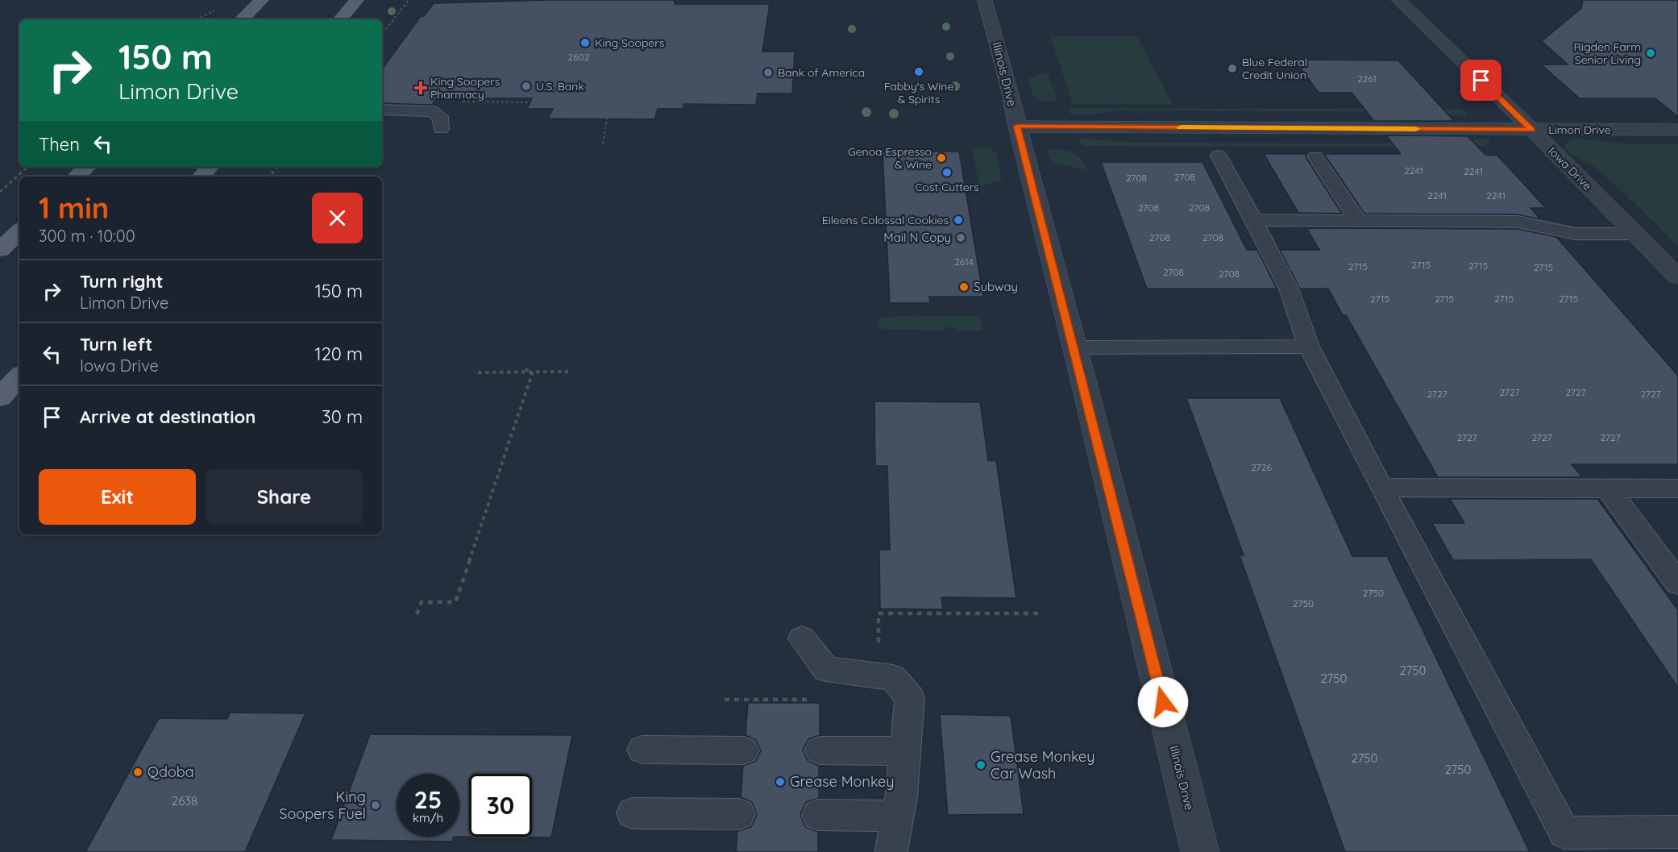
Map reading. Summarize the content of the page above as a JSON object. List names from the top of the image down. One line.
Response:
{"streets":{"street":["Illinois Drive","Limon Drive","Iowa Drive"]},"crossings":[["Illinois Drive","Limon Drive"],["Limon Drive","Iowa Drive"]],"places":{"other":["King Soopers","Rigden Farm Senior Living","Blue Federal Credit Union","Fabby's Wine & Spirits","Bank of America","U.S. Bank","Genoa Espresso & Wine","Cost Cutters","Eileens Colossal Cookies","Mail N Copy","Subway","Grease Monkey Car Wash","Qdoba","Grease Monkey","King Soopers Fuel"],"health":["King Soopers Pharmacy"]},"house_numbers":["2602","2261","2241","2241","2708","2708","2241","2241","2708","2708","2708","2708","2614","2715","2715","2715","2715","2708","2708","2715","2715","2715","2715","2727","2727","2727","2727","2727","2727","2727","2726","2750","2750","2750","2750","2750","2750","2638"],"page":{"turn":["150 m","Limon Drive"],"then":"Then","heading":["1 min","300 m · 10:00"],"list":[{"name":"Turn right","note":"Limon Drive","value":"150 m"},{"name":"Turn left","note":"Iowa Drive","value":"120 m"},{"name":"Arrive at destination","value":"30 m"}],"buttons":["Exit","Share"],"speed":"25 km/h","limit":"30"}}
